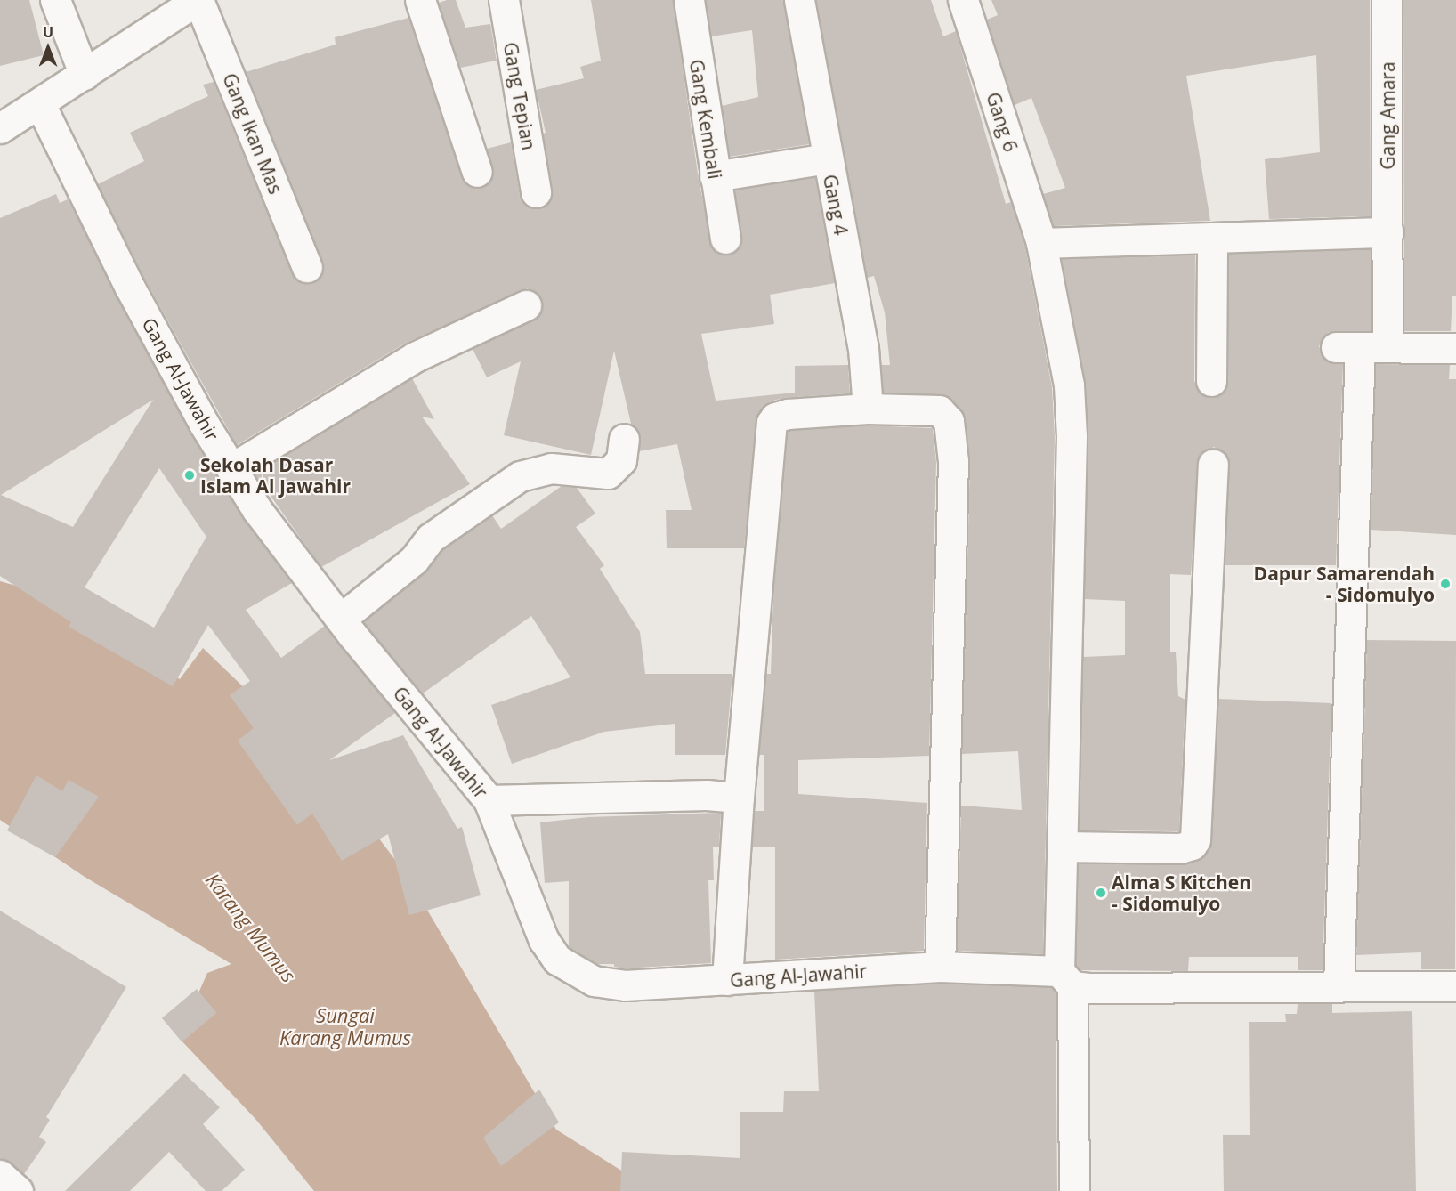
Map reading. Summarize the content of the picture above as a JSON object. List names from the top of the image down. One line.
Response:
{"streets":{"street":["Gang Tepian","Gang Amara","Gang Kembali","Gang 6","Gang Ikan Mas","Gang 4","Gang Al-Jawahir"]},"crossings":[["Gang Amara","Gang Al-Jawahir"],["Gang 6","Gang Al-Jawahir"]],"water":["Karang Mumus","Sungai Karang Mumus"],"places":["Sekolah Dasar Islam Al Jawahir","Dapur Samarendah - Sidomulyo","Alma S Kitchen - Sidomulyo"],"north":"top"}
